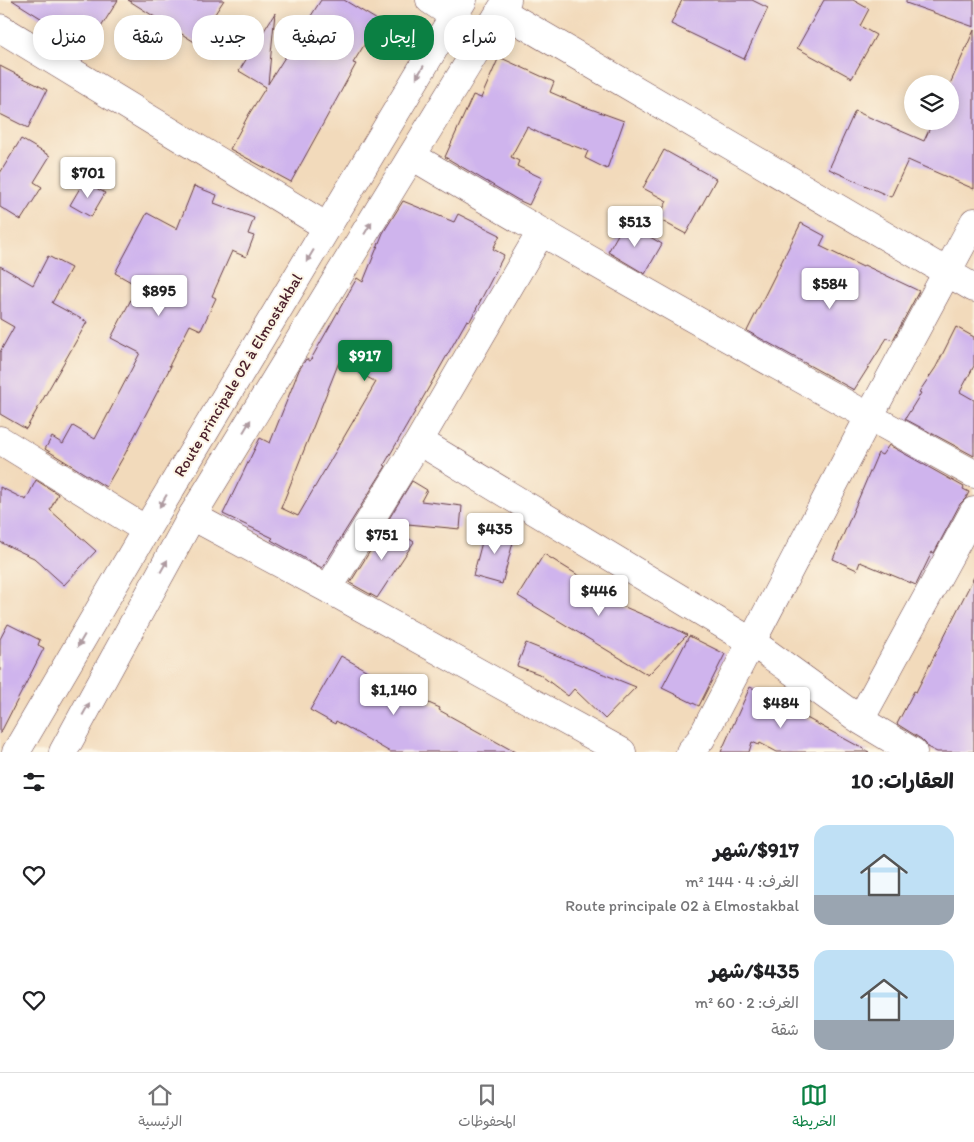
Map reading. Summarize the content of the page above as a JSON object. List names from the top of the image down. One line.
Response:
{"streets":{"street":["Route principale 02 à Elmostakbal"]},"page":{"chip":["شراء","إيجار","تصفية","جديد","شقة","منزل"],"price":["$701","$513","$584","$895","$917","$435","$751","$446","$1,140","$484"],"heading":"العقارات: 10","list":[{"name":"$917/شهر","note":"الغرف: 4 · 144 m² · Route principale 02 à Elmostakbal"},{"name":"$435/شهر","note":"الغرف: 2 · 60 m² · شقة"}],"tabs":["الخريطة","المحفوظات","الرئيسية"]}}
